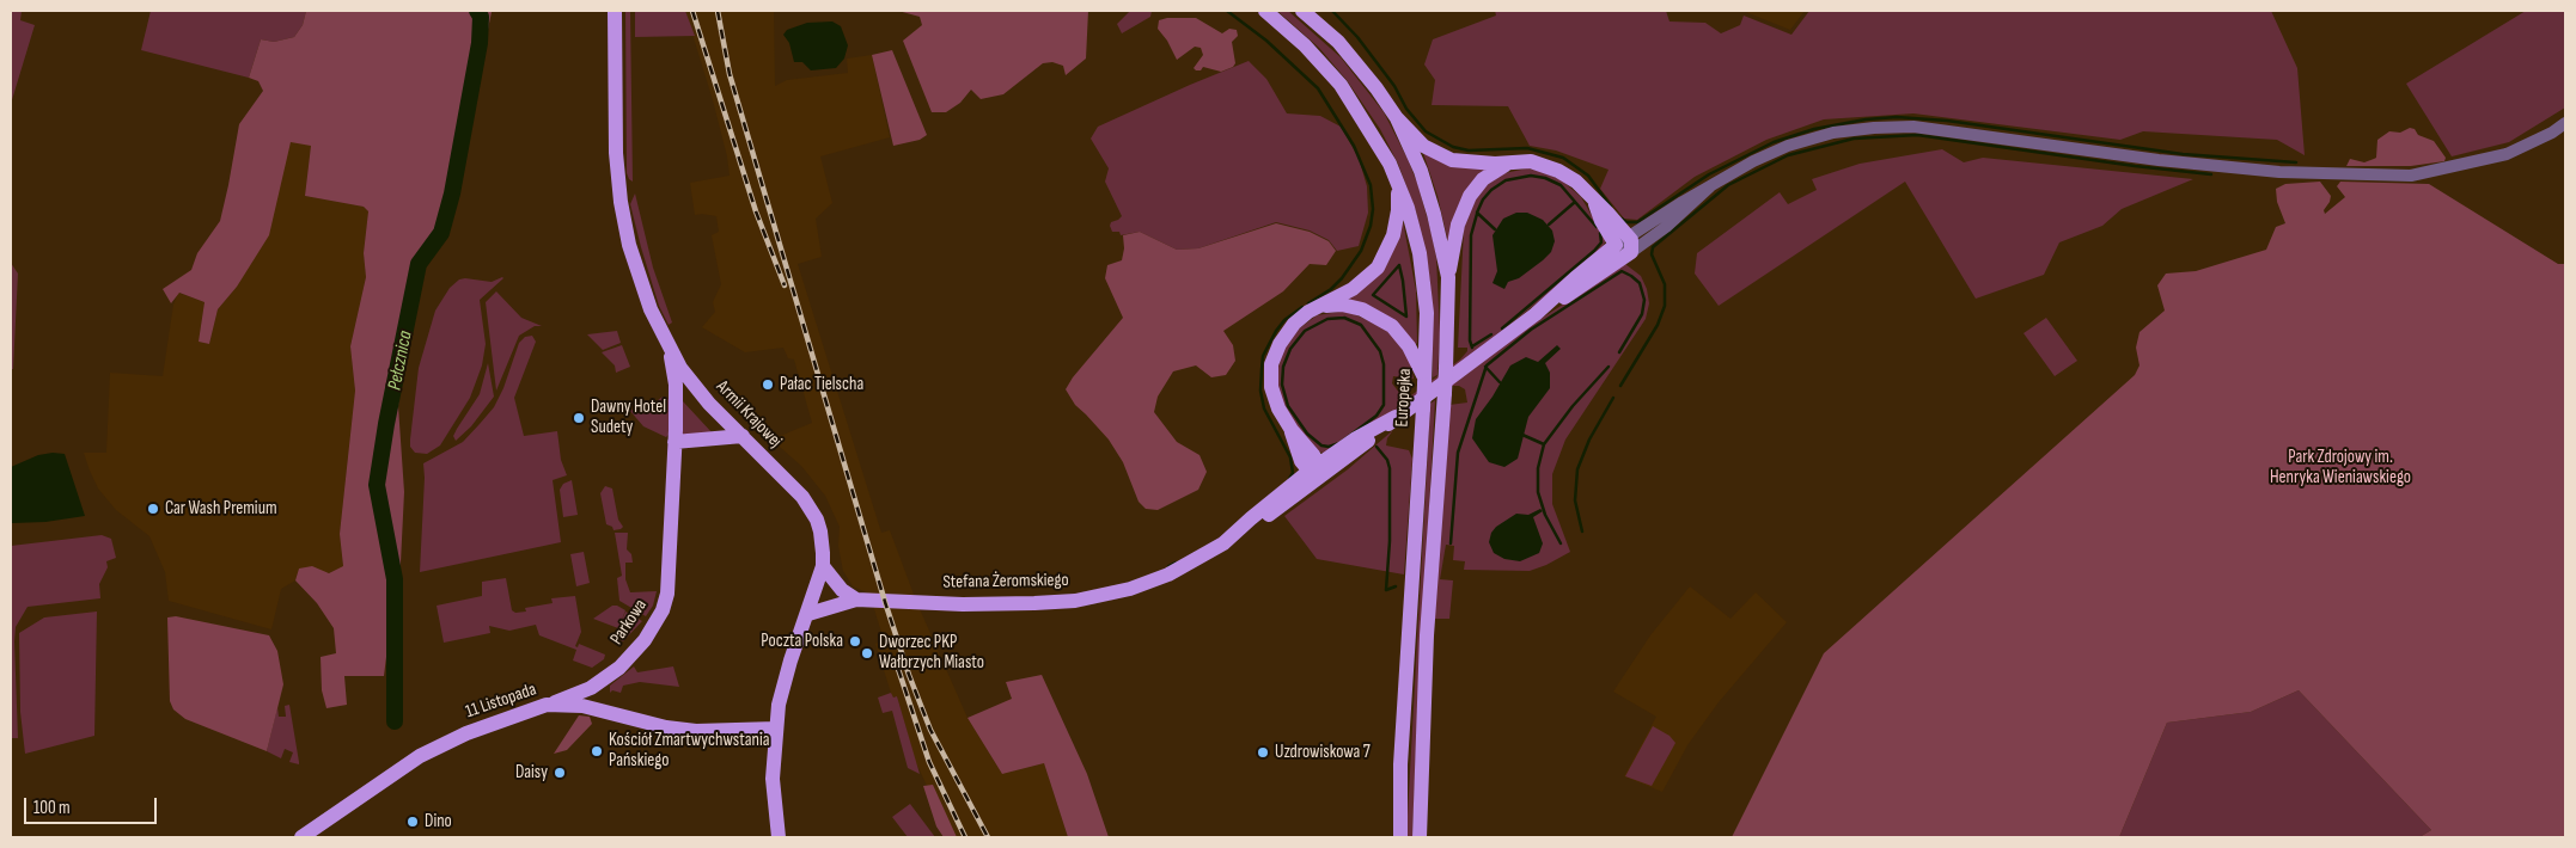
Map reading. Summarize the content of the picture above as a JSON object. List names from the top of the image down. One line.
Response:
{"streets":{"main road":["Europejka","Armii Krajowej","Stefana Żeromskiego","Parkowa","11 Listopada"]},"crossings":[["Armii Krajowej","Stefana Żeromskiego"],["Armii Krajowej","Parkowa"],["Armii Krajowej","11 Listopada"],["Parkowa","11 Listopada"]],"water":["Pełcznica"],"parks":["Park Zdrojowy im. Henryka Wieniawskiego"],"places":["Pałac Tielscha","Dawny Hotel Sudety","Car Wash Premium","Poczta Polska","Dworzec PKP Wałbrzych Miasto","Kościół Zmartwychwstania Pańskiego","Uzdrowiskowa 7","Daisy","Dino"],"scale_bar":"100 m"}
